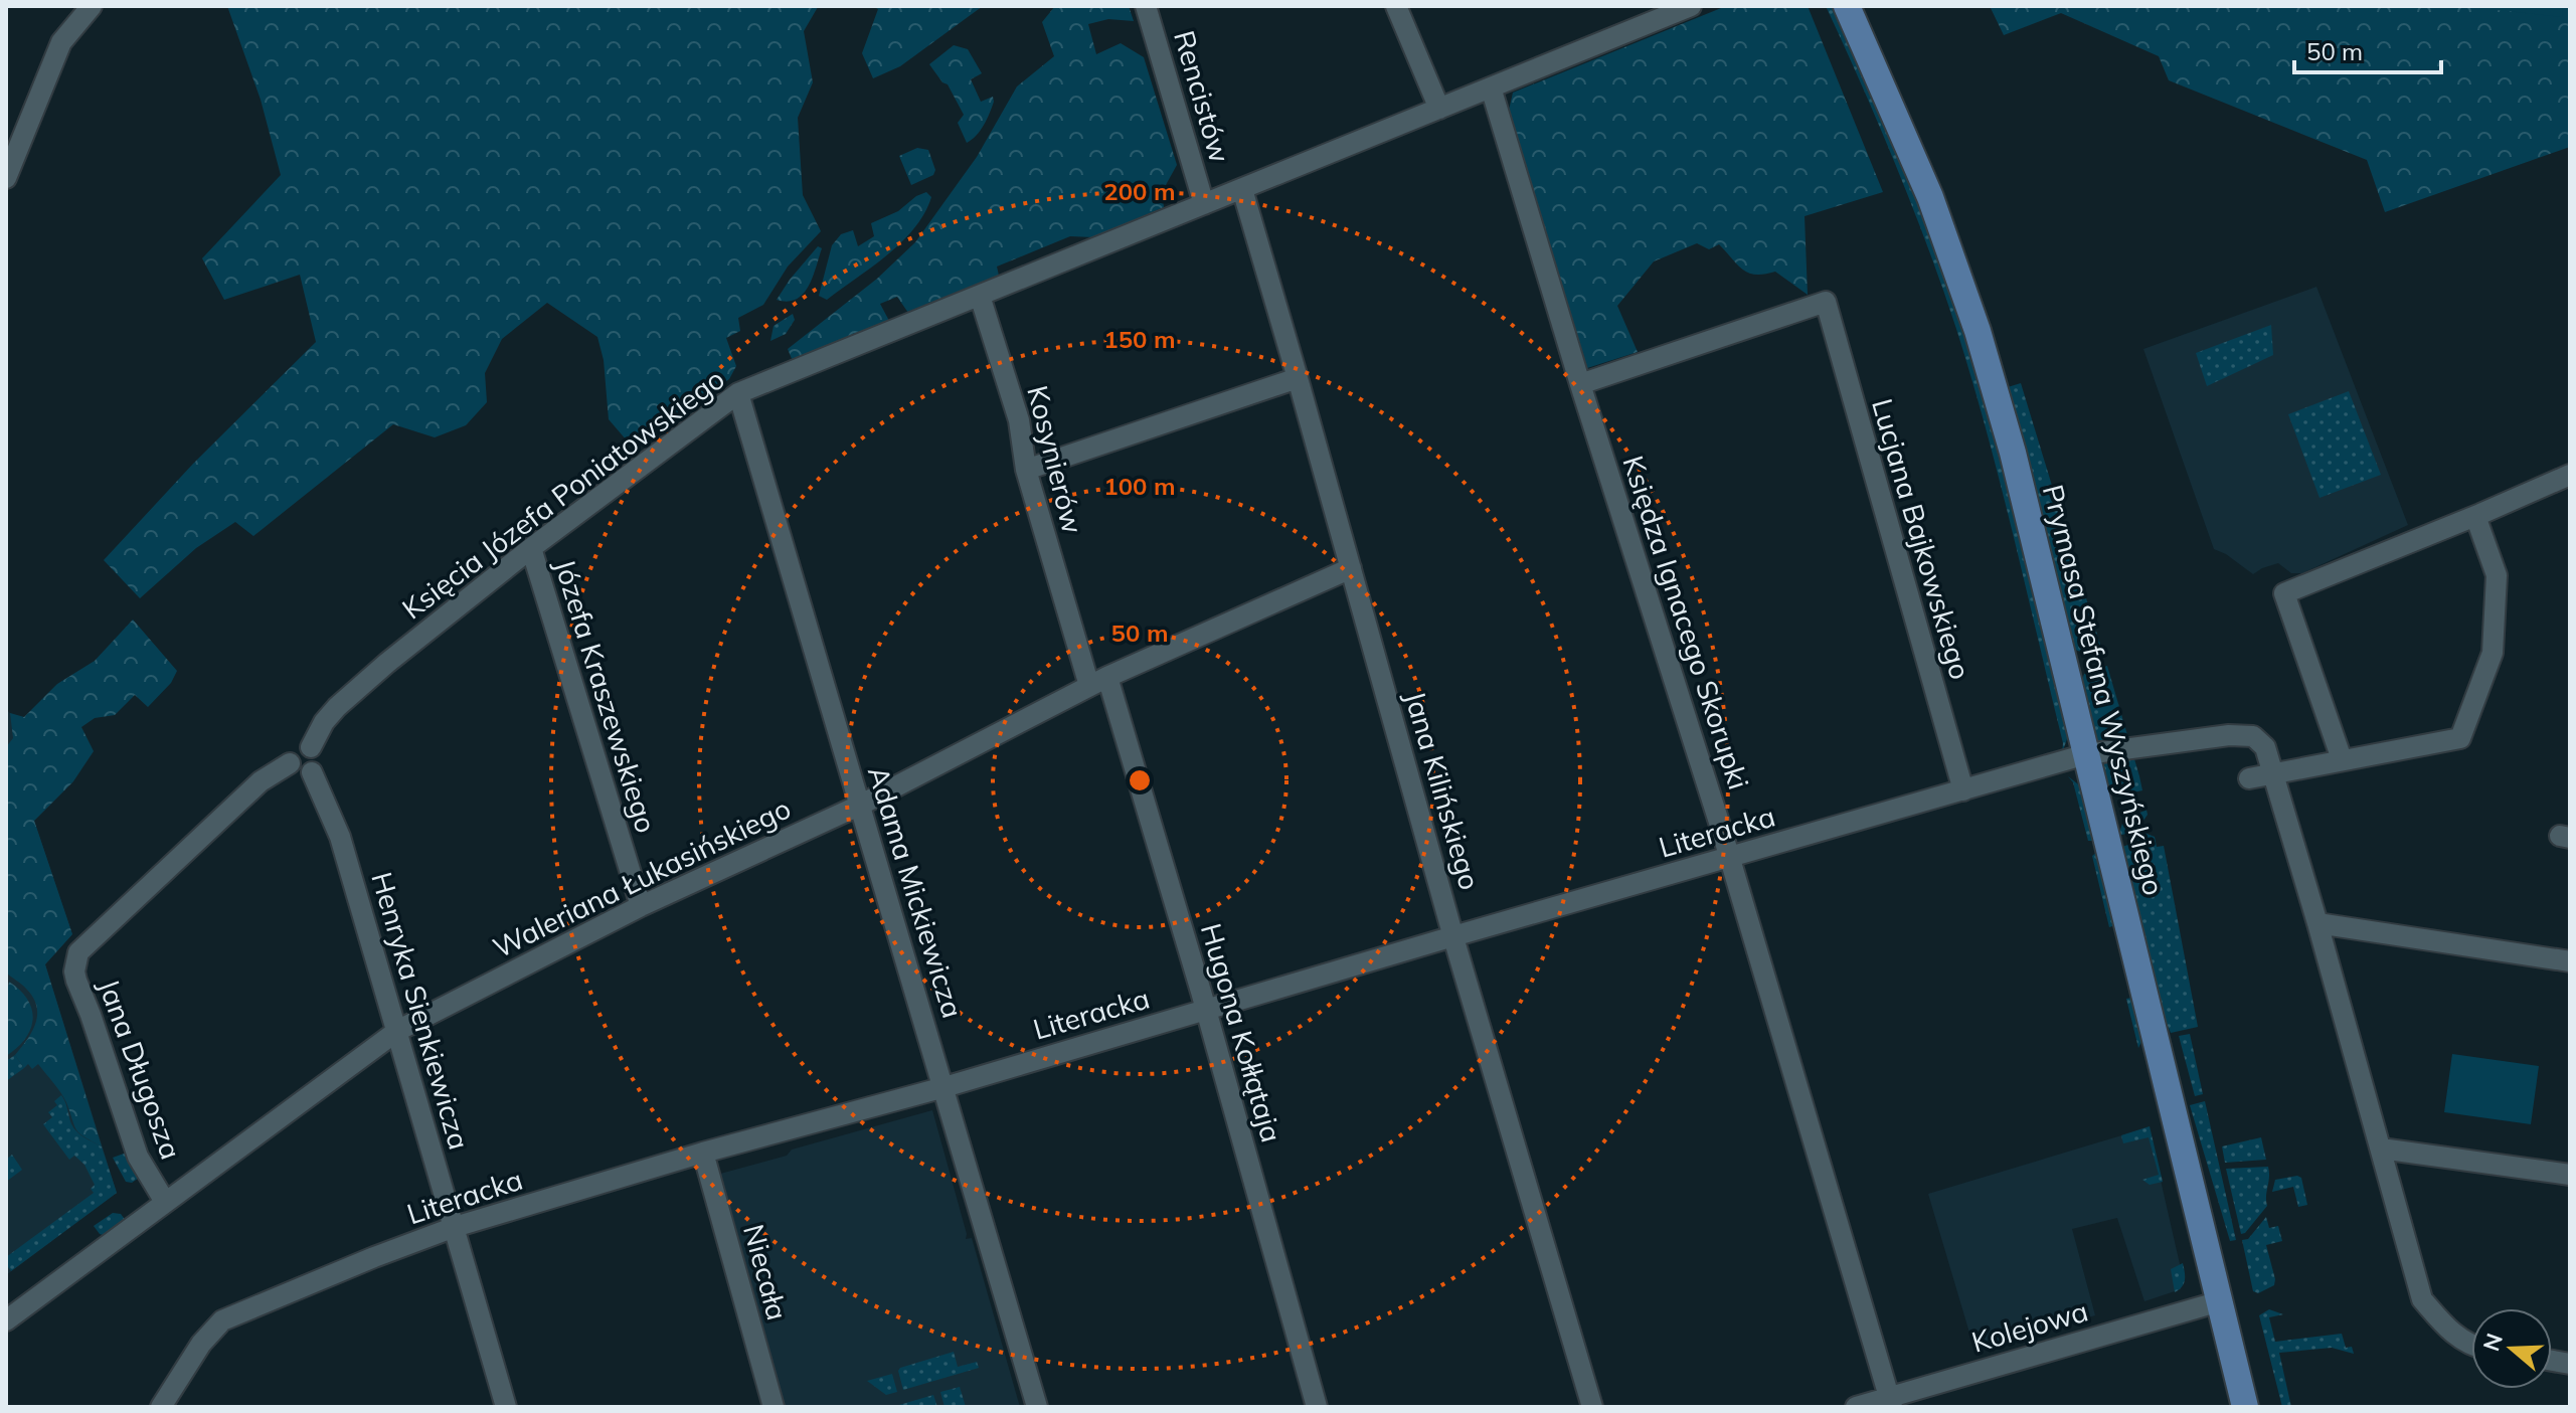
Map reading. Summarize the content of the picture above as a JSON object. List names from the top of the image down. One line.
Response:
{"streets":{"main road":["Prymasa Stefana Wyszyńskiego"],"street":["Rencistów","Kosynierów","Księcia Józefa Poniatowskiego","Lucjana Bajkowskiego","Księdza Ignacego Skorupki","Józefa Kraszewskiego","Jana Kilińskiego","Literacka","Waleriana Łukasińskiego","Adama Mickiewicza","Henryka Sienkiewicza","Hugona Kołłątaja","Jana Długosza","Niecała","Kolejowa"]},"crossings":[["Rencistów","Księcia Józefa Poniatowskiego"],["Kosynierów","Księcia Józefa Poniatowskiego"],["Kosynierów","Waleriana Łukasińskiego"],["Kosynierów","Hugona Kołłątaja"],["Księcia Józefa Poniatowskiego","Księdza Ignacego Skorupki"],["Księcia Józefa Poniatowskiego","Józefa Kraszewskiego"],["Księcia Józefa Poniatowskiego","Jana Kilińskiego"],["Księcia Józefa Poniatowskiego","Adama Mickiewicza"],["Księcia Józefa Poniatowskiego","Henryka Sienkiewicza"],["Księcia Józefa Poniatowskiego","Jana Długosza"],["Lucjana Bajkowskiego","Księdza Ignacego Skorupki"],["Lucjana Bajkowskiego","Literacka"],["Księdza Ignacego Skorupki","Literacka"],["Księdza Ignacego Skorupki","Kolejowa"],["Prymasa Stefana Wyszyńskiego","Literacka"],["Prymasa Stefana Wyszyńskiego","Kolejowa"],["Józefa Kraszewskiego","Waleriana Łukasińskiego"],["Jana Kilińskiego","Literacka"],["Jana Kilińskiego","Waleriana Łukasińskiego"],["Literacka","Adama Mickiewicza"],["Literacka","Henryka Sienkiewicza"],["Literacka","Hugona Kołłątaja"],["Literacka","Niecała"],["Waleriana Łukasińskiego","Adama Mickiewicza"],["Waleriana Łukasińskiego","Henryka Sienkiewicza"],["Waleriana Łukasińskiego","Hugona Kołłątaja"],["Waleriana Łukasińskiego","Jana Długosza"],["Henryka Sienkiewicza","Jana Długosza"]],"scale_bar":"50 m","north":"left","rings":["200 m","150 m","100 m","50 m"]}
